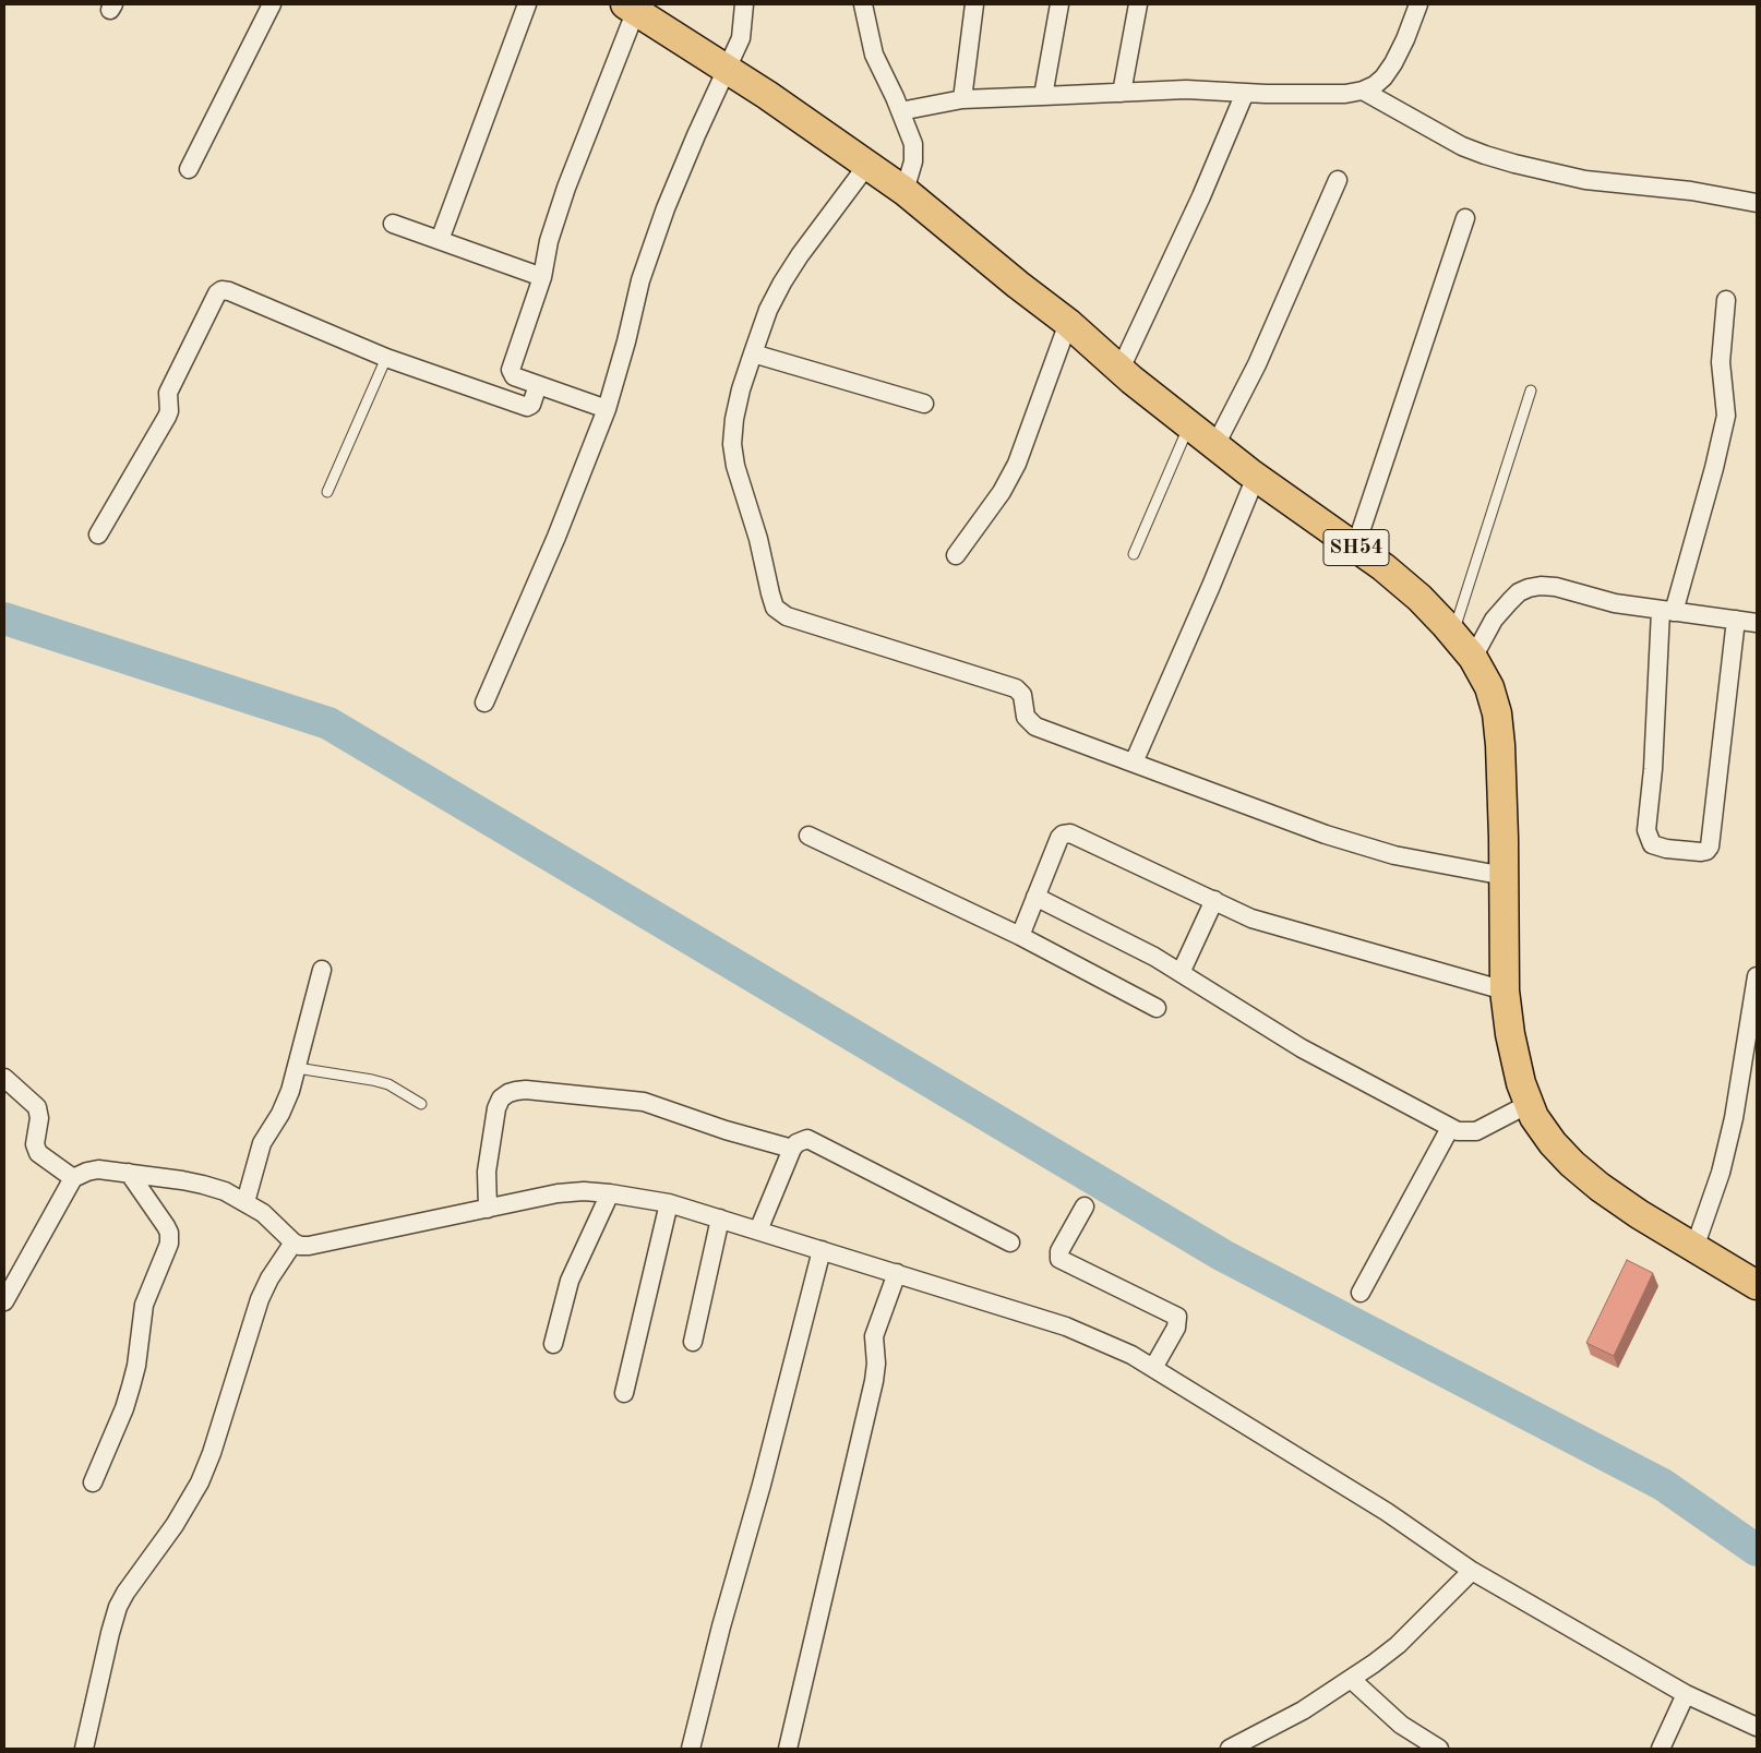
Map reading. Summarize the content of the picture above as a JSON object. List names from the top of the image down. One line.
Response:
{"streets":{"main road":["SH54"]}}
